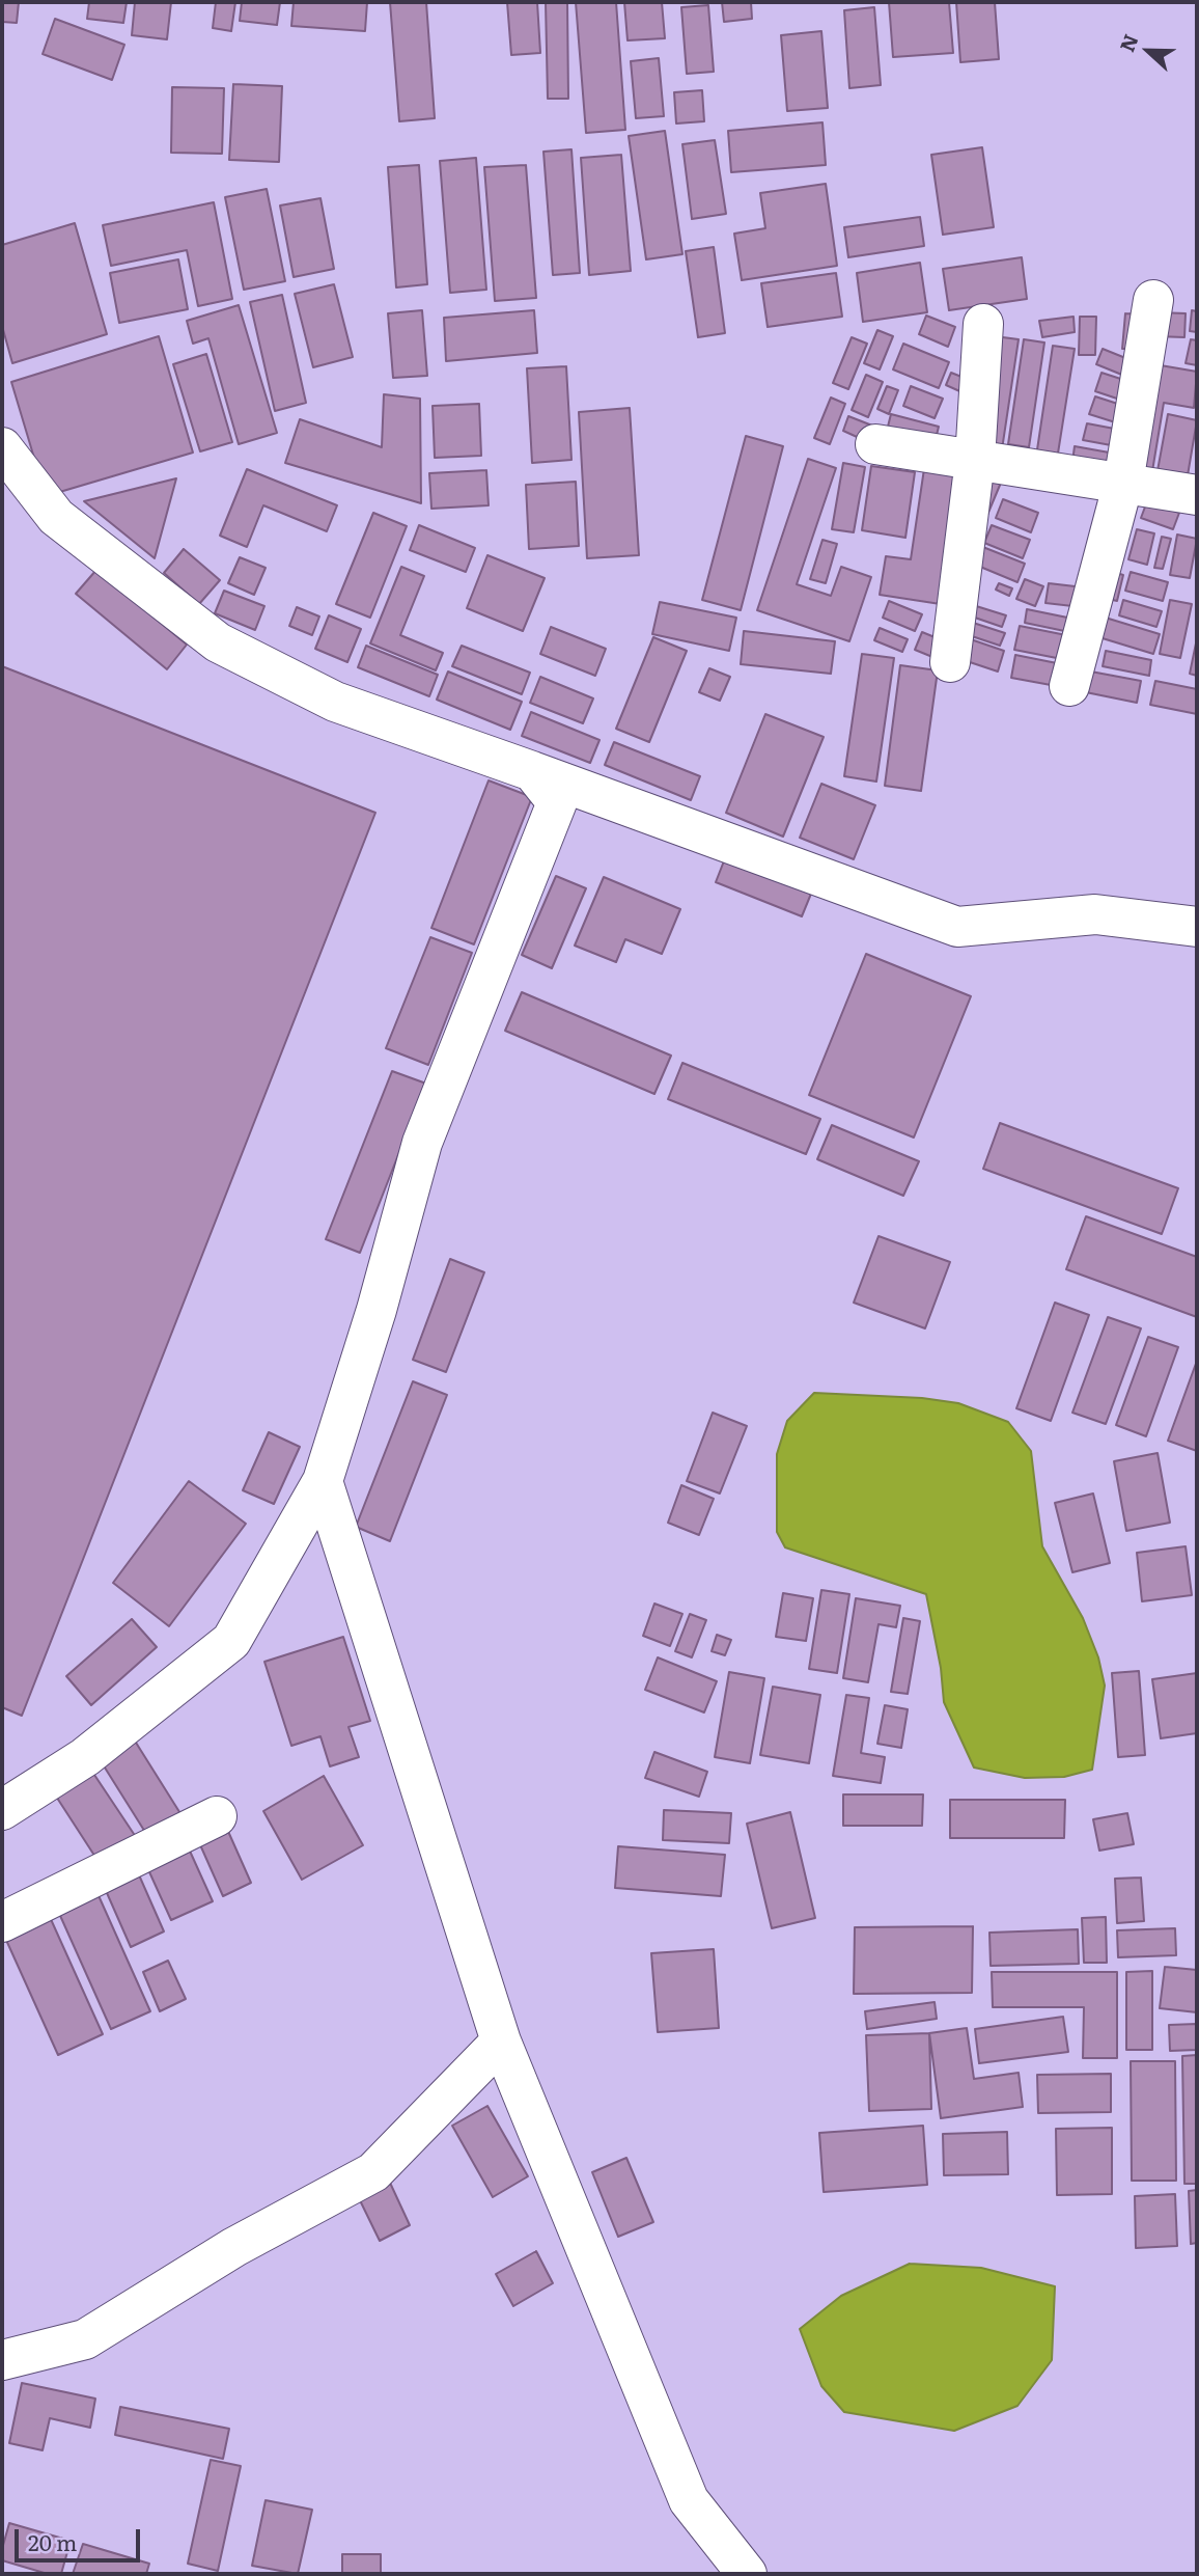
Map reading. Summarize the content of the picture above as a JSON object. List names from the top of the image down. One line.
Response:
{"scale_bar":"20 m","north":"left"}
